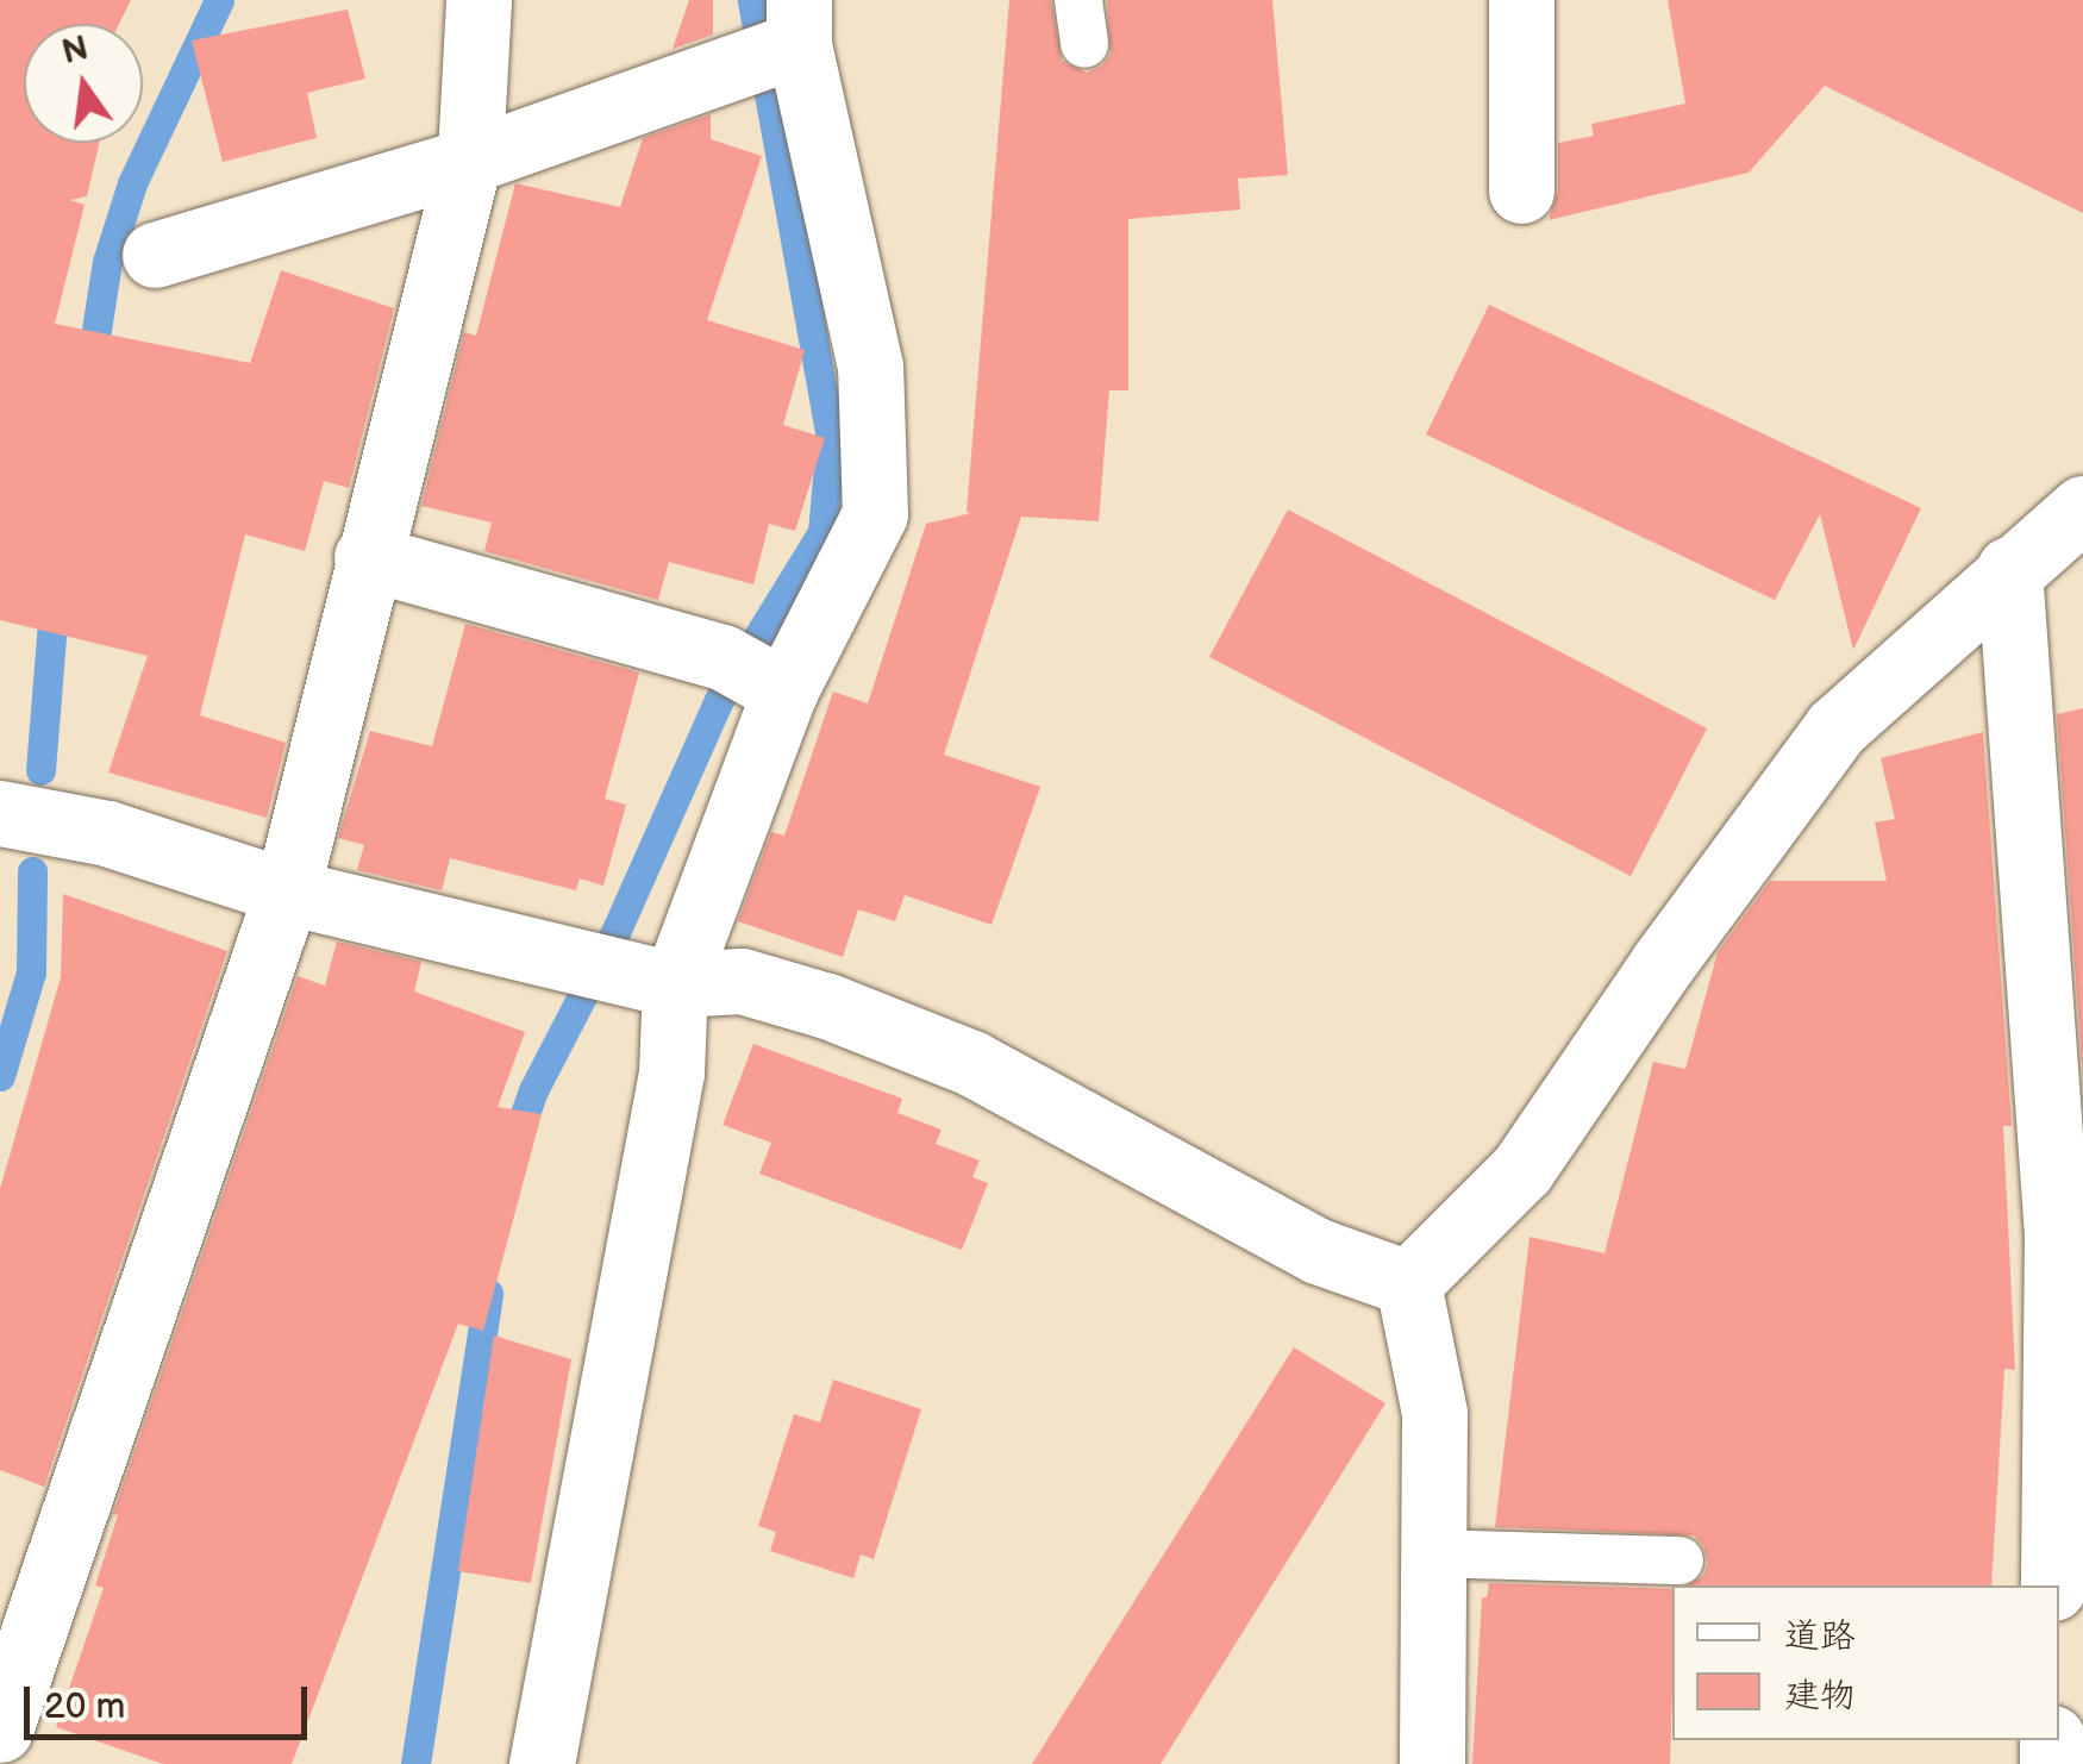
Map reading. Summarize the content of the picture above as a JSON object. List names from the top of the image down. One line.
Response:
{"legend":["道路","建物"],"scale_bar":"20 m","north":"top"}
